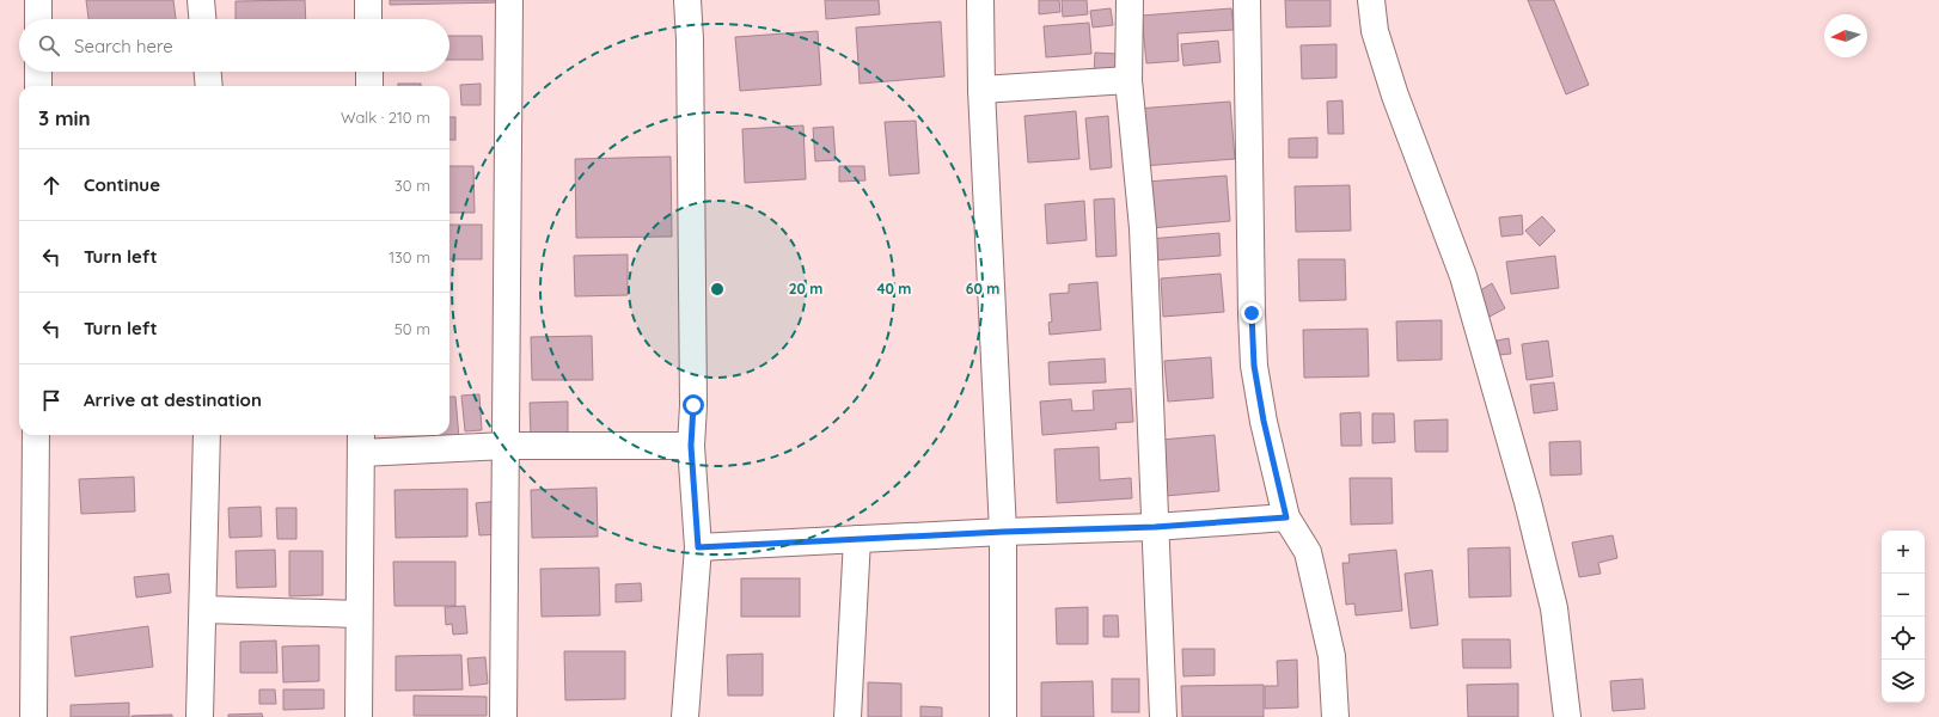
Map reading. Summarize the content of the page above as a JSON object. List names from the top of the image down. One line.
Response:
{"north":"left","page":{"search":"Search here","heading":["3 min","Walk · 210 m"],"list":[["Continue","30 m"],["Turn left","130 m"],["Turn left","50 m"],"Arrive at destination"],"map_buttons":["+","−"]},"rings":["20 m","40 m","60 m"]}
